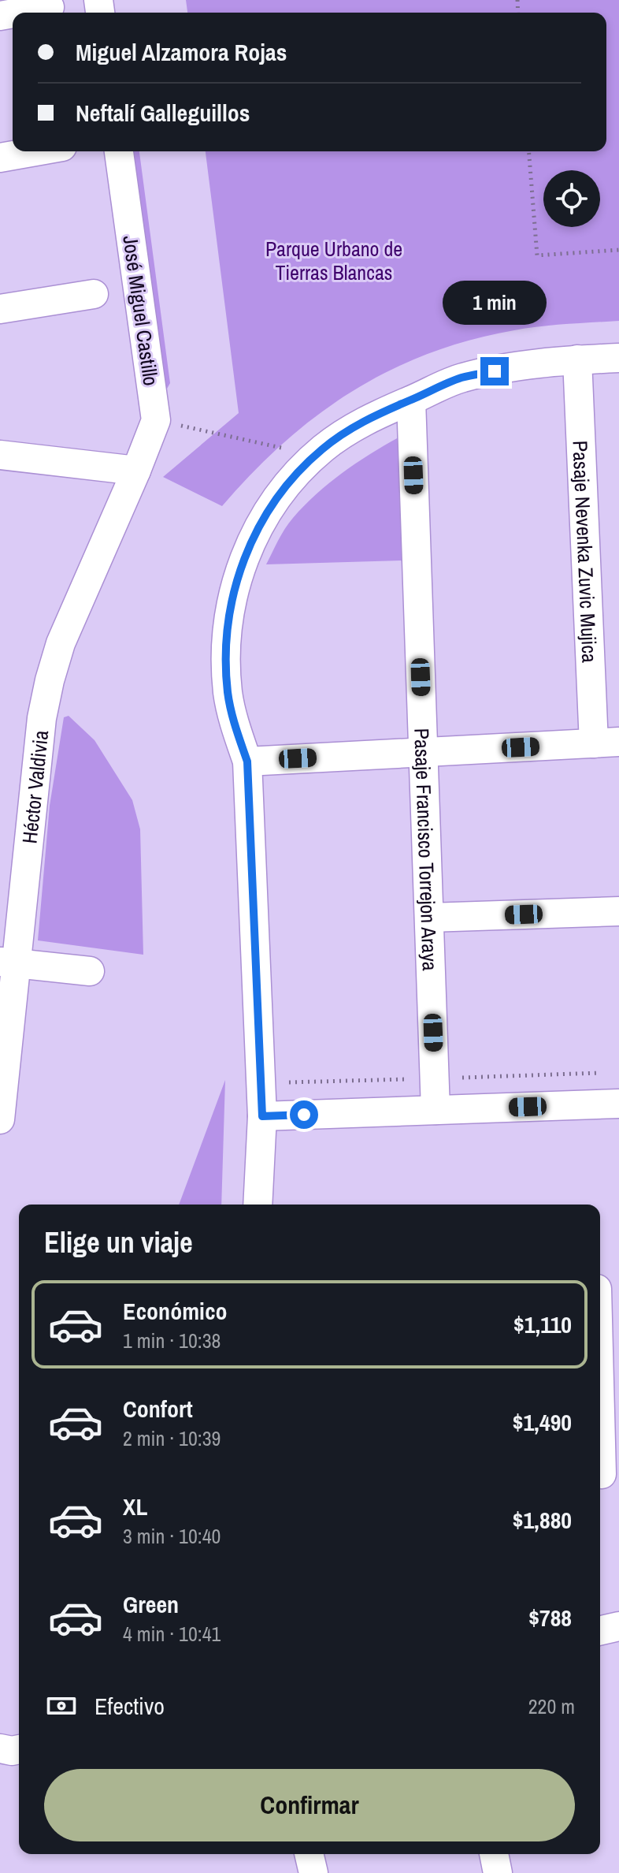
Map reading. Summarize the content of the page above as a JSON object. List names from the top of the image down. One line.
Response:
{"streets":{"street":["José Miguel Castillo","Pasaje Nevenka Zuvic Mujica","Héctor Valdivia","Pasaje Francisco Torrejon Araya"]},"crossings":[["José Miguel Castillo","Héctor Valdivia"]],"parks":["Parque Urbano de Tierras Blancas"],"page":{"banner":["Miguel Alzamora Rojas","Neftalí Galleguillos"],"bubble":"1 min","heading":"Elige un viaje","list":[{"name":"Económico","note":"1 min · 10:38","value":"$1,110"},{"name":"Confort","note":"2 min · 10:39","value":"$1,490"},{"name":"XL","note":"3 min · 10:40","value":"$1,880"},{"name":"Green","note":"4 min · 10:41","value":"$788"}],"pay":["Efectivo","220 m"],"buttons":"Confirmar"}}
